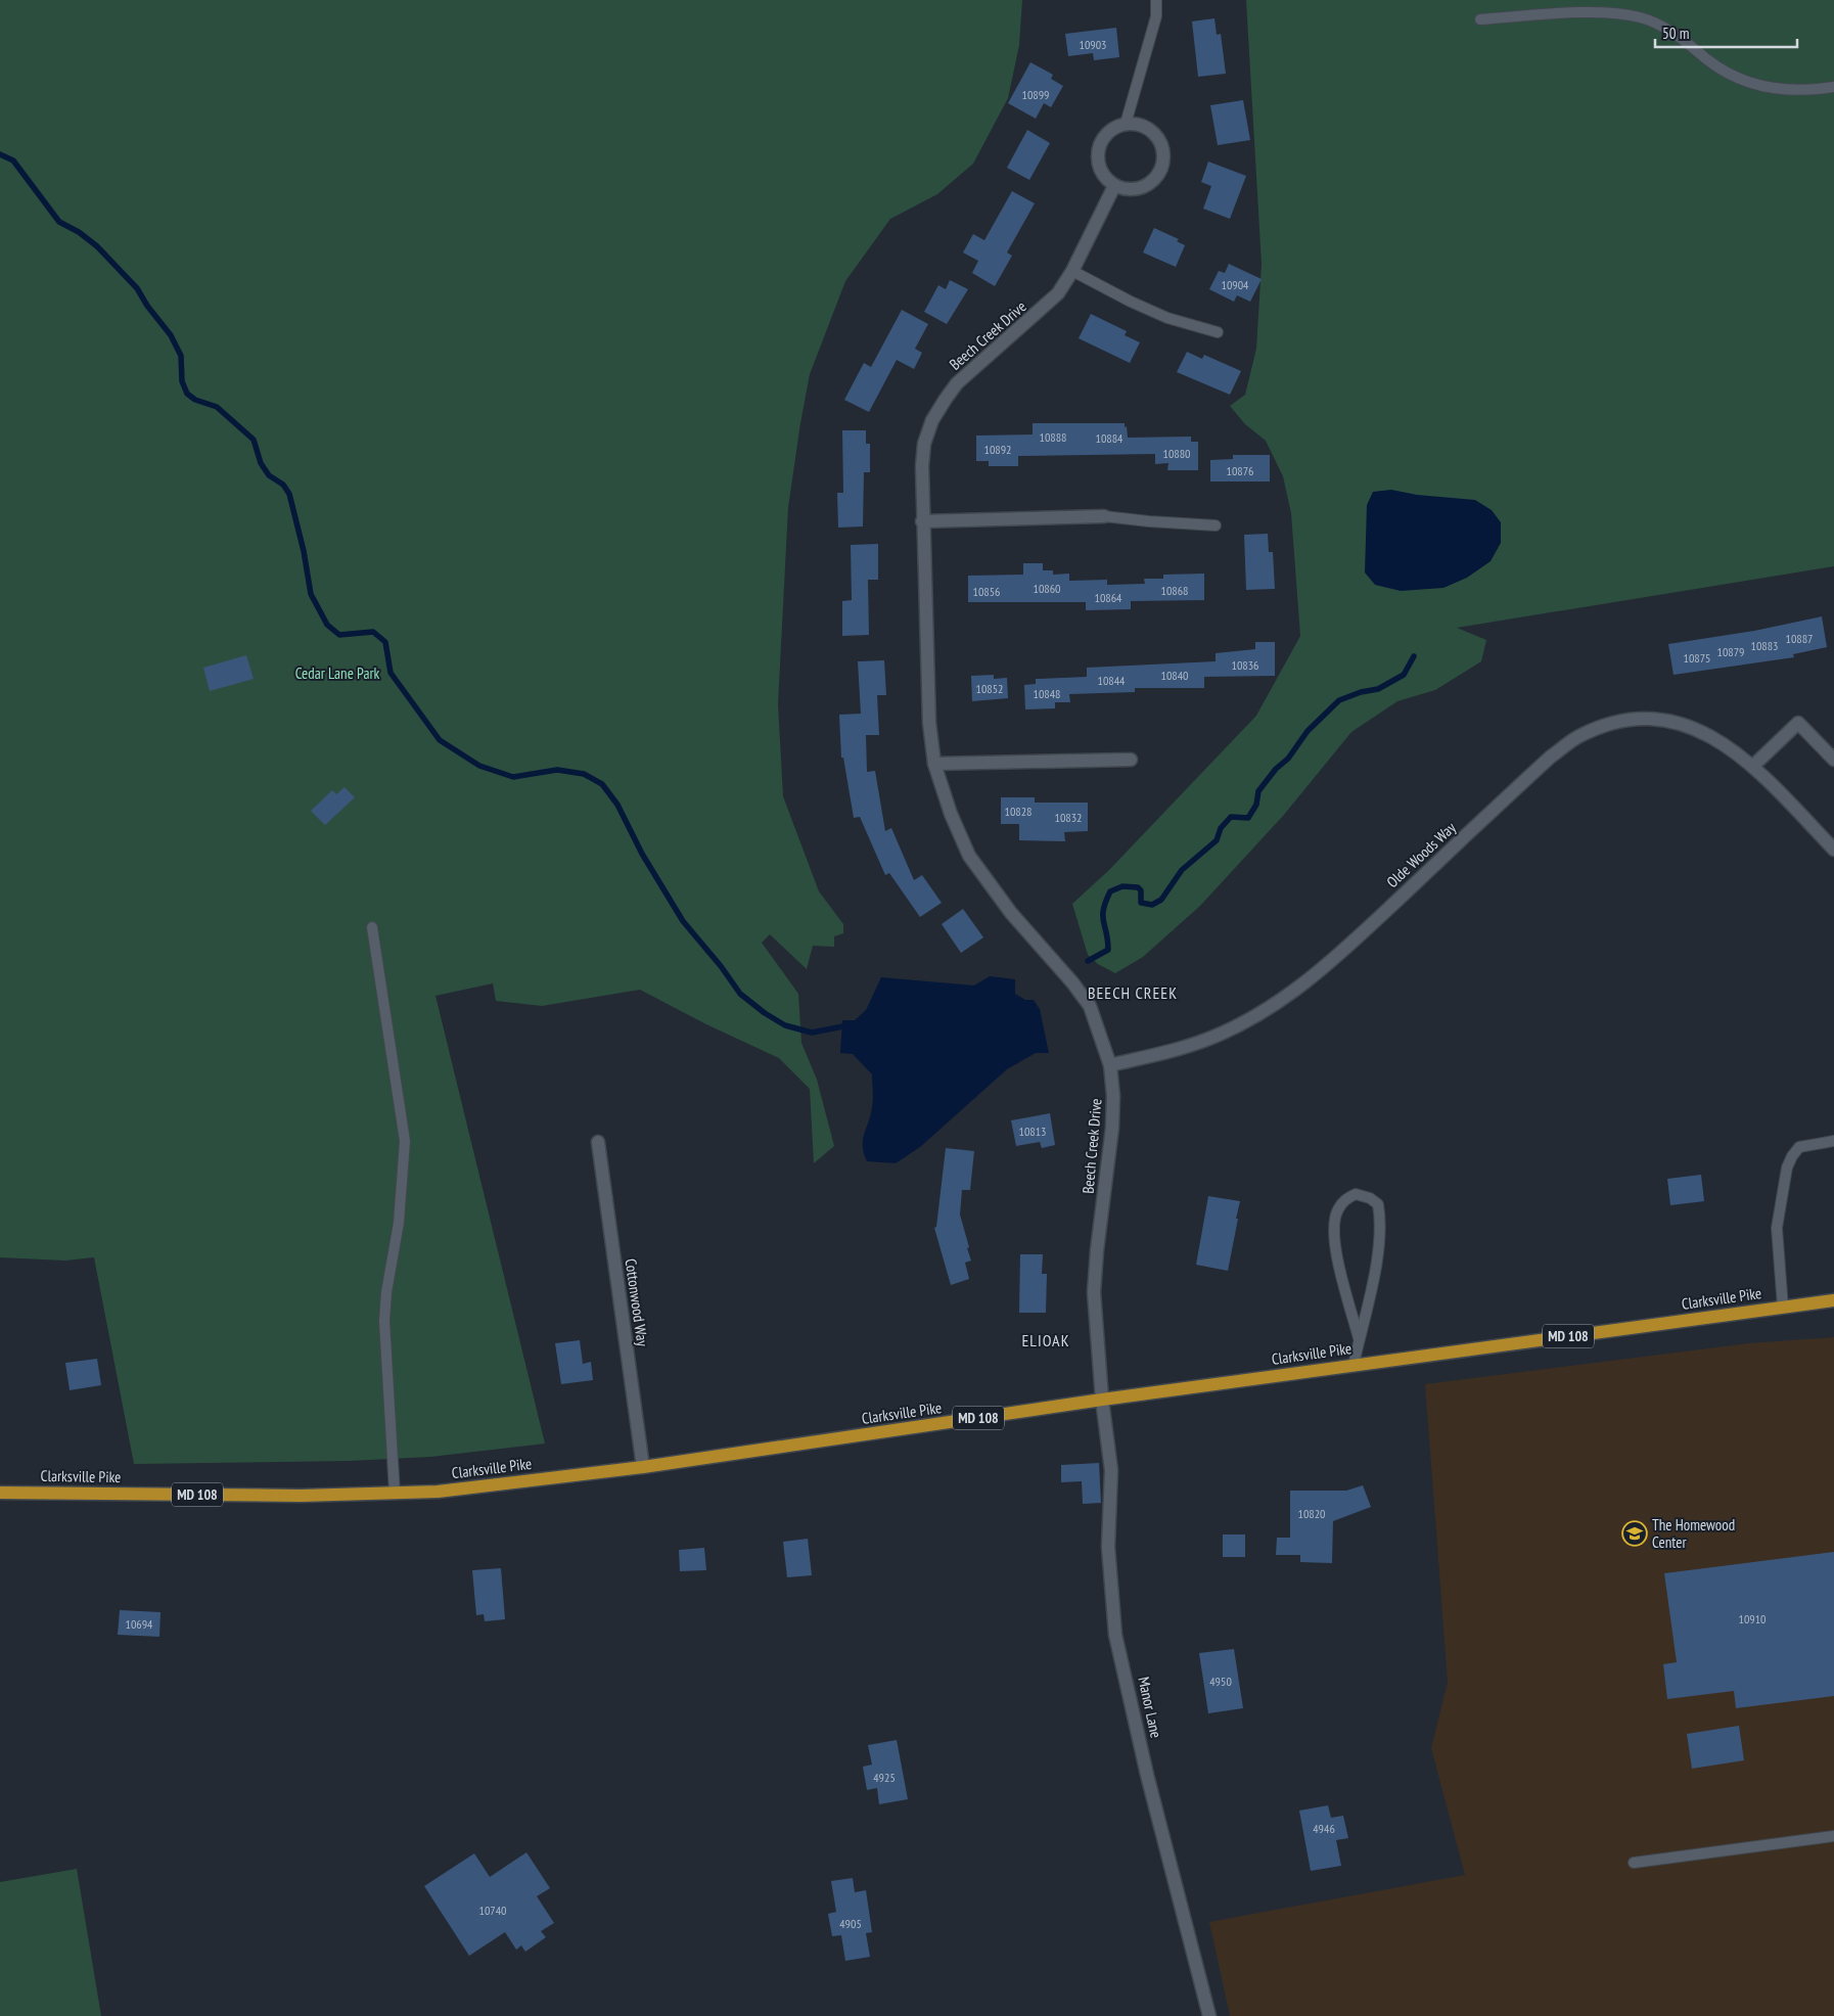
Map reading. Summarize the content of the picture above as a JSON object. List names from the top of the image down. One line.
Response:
{"streets":{"main road":["Clarksville Pike","MD 108"],"street":["Beech Creek Drive","Olde Woods Way","Cottonwood Way","Manor Lane"]},"crossings":[["Beech Creek Drive","Olde Woods Way"],["Beech Creek Drive","Clarksville Pike"],["Beech Creek Drive","Manor Lane"],["Clarksville Pike","Cottonwood Way"],["Clarksville Pike","Manor Lane"]],"districts":["BEECH CREEK","ELIOAK"],"parks":["Cedar Lane Park"],"places":{"school or university":["The Homewood Center"]},"house_numbers":["10903","10899","10904","10888","10884","10892","10880","10876","10860","10868","10856","10864","10887","10883","10879","10875","10836","10840","10844","10852","10848","10828","10832","10813","10820","10910","10694","4950","4925","4946","10740","4905"],"scale_bar":"50 m"}
